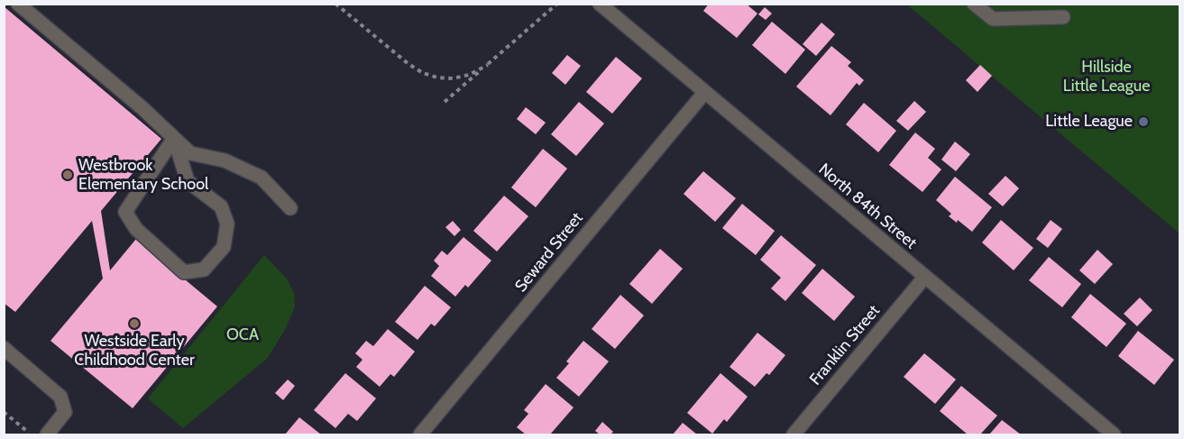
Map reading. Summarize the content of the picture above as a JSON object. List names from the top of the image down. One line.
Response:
{"streets":{"street":["North 84th Street","Seward Street","Franklin Street"]},"crossings":[["North 84th Street","Seward Street"],["North 84th Street","Franklin Street"]],"parks":["Hillside Little League","OCA"],"places":["Little League","Westbrook Elementary School","Westside Early Childhood Center"]}
